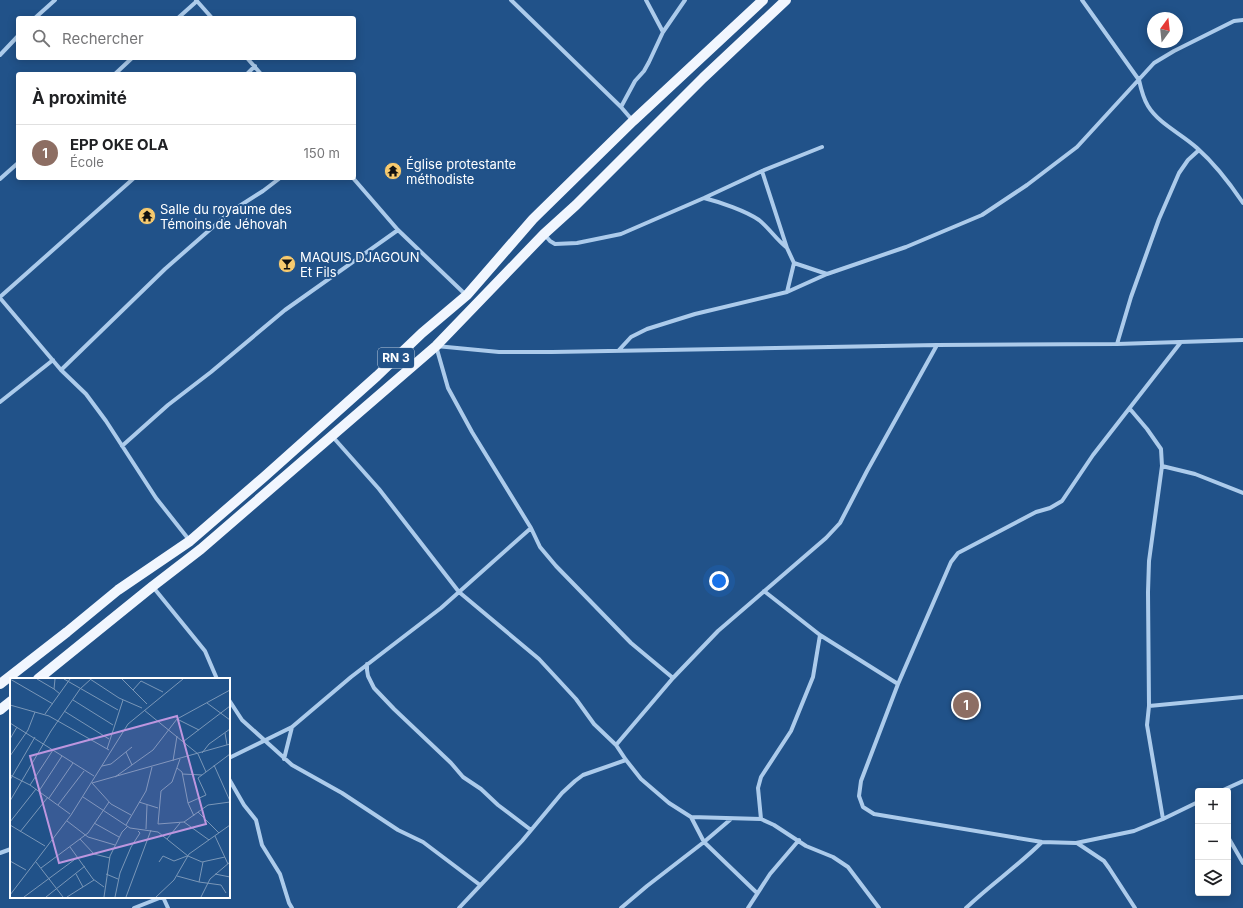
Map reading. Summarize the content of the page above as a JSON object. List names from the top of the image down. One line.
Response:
{"streets":{"main road":["RN 3"]},"places":{"temple":["Église protestante méthodiste","Salle du royaume des Témoins de Jéhovah"],"bar":["MAQUIS DJAGOUN Et Fils"]},"north":"top","page":{"search":"Rechercher","heading":"À proximité","list":[{"mark":"1","name":"EPP OKE OLA","note":"École","value":"150 m"}],"pins":"1","map_buttons":["+","−"]}}
